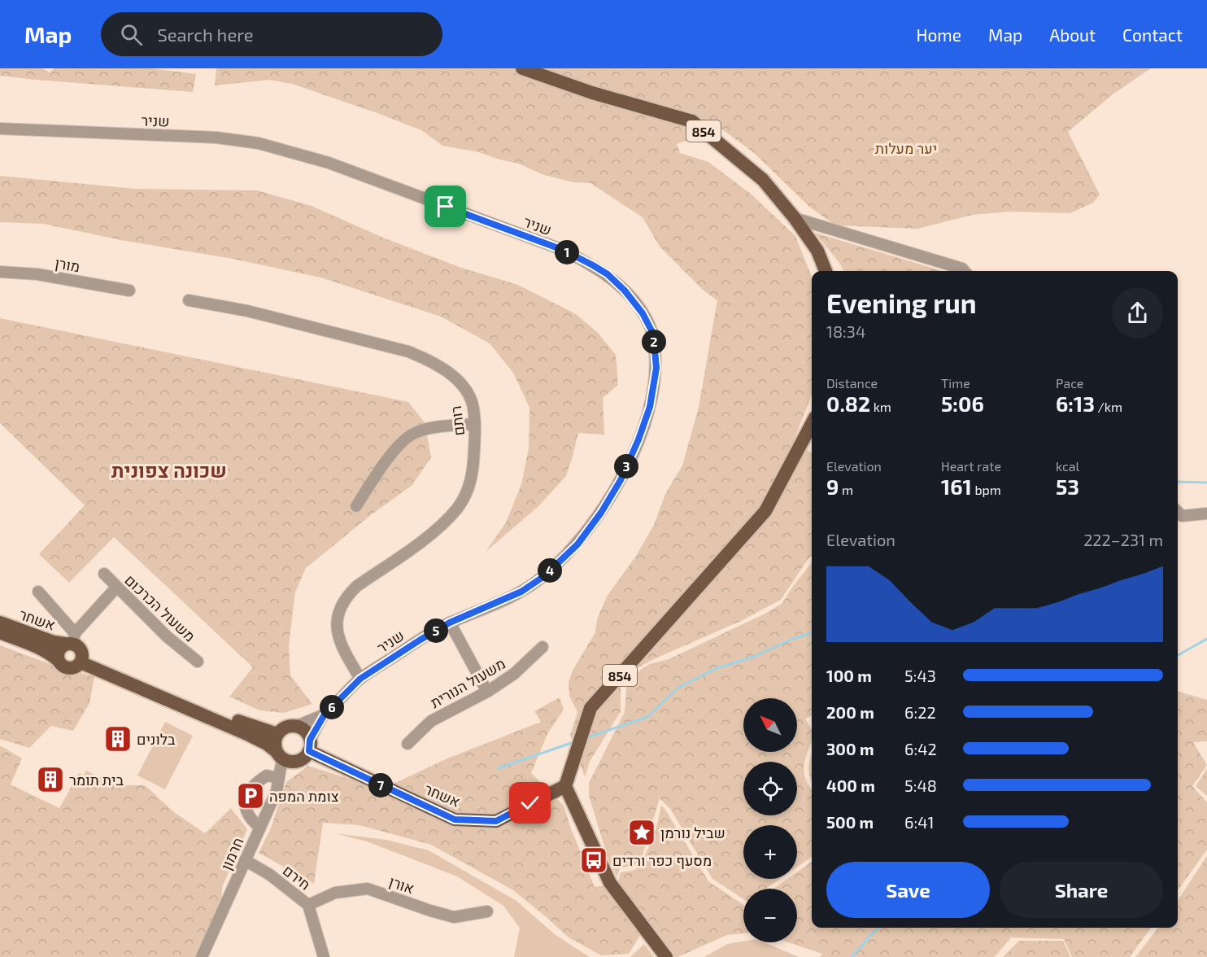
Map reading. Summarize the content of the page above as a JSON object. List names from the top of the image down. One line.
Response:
{"streets":{"main road":["854","אשחר"],"street":["שניר","מורן","רותם","משעול הכרכום","משעול הנורית","חרמון","חירם","אורן"]},"crossings":[["שניר","רותם"],["שניר","אשחר"],["שניר","חרמון"],["854","אשחר"],["אשחר","חרמון"],["חרמון","חירם"],["חירם","אורן"]],"districts":["שכונה צפונית"],"parks":["יער מעלות"],"places":{"building":["בלונים","בית תומר"],"parking":["צומת המפה"],"place":["שביל נורמן"],"bus stop":["מסעף כפר ורדים"]},"north":"top left","page":{"header":"Map","search":"Search here","nav":["Home","Map","About","Contact"],"pins":["1","2","3","4","5","6","7"],"heading":["Evening run","18:34"],"stats":[["Distance","0.82 km"],["Time","5:06"],["Pace","6:13 /km"],["Elevation","9 m"],["Heart rate","161 bpm"],["kcal","53"]],"chart":["Elevation","222–231 m"],"list":[{"name":"100 m","note":"5:43"},{"name":"200 m","note":"6:22"},{"name":"300 m","note":"6:42"},{"name":"400 m","note":"5:48"},{"name":"500 m","note":"6:41"}],"map_buttons":["+","−"],"buttons":["Save","Share"]}}
